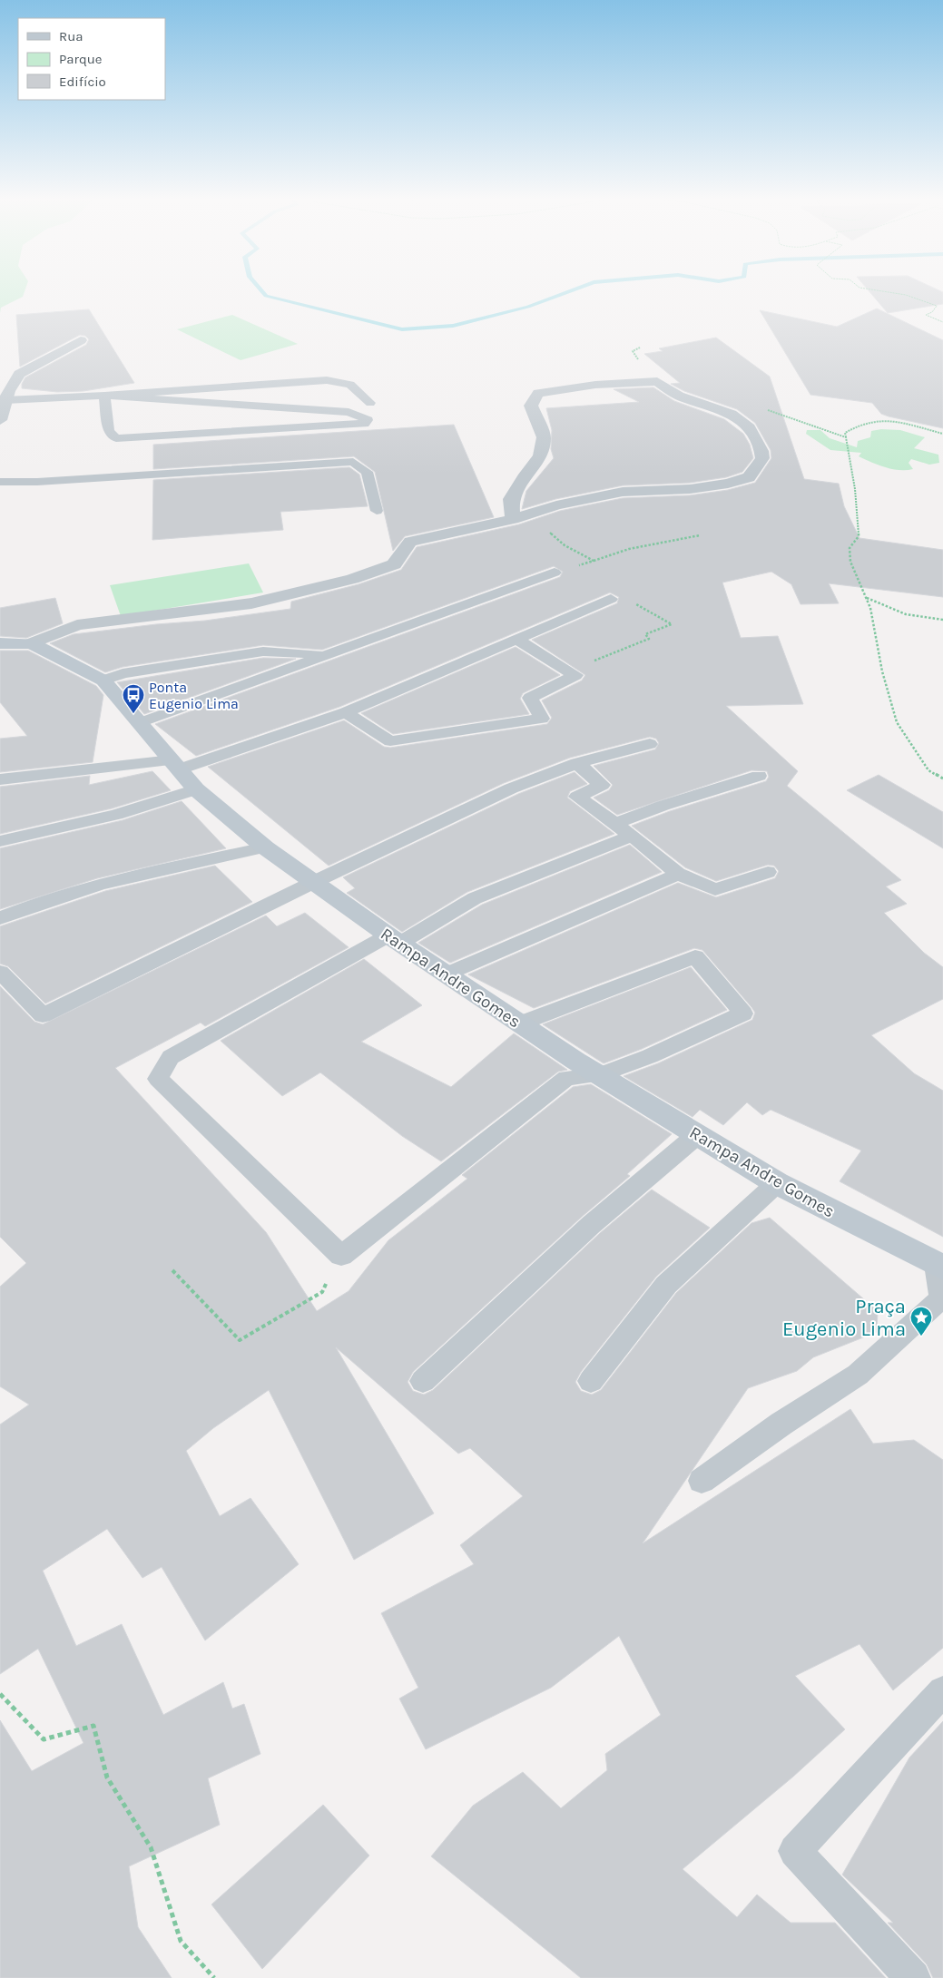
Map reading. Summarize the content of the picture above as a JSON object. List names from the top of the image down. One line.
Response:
{"streets":{"street":["Rampa Andre Gomes"]},"places":{"bus stop":["Ponta Eugenio Lima"],"place":["Praça Eugenio Lima"]},"legend":["Rua","Parque","Edifício"]}
